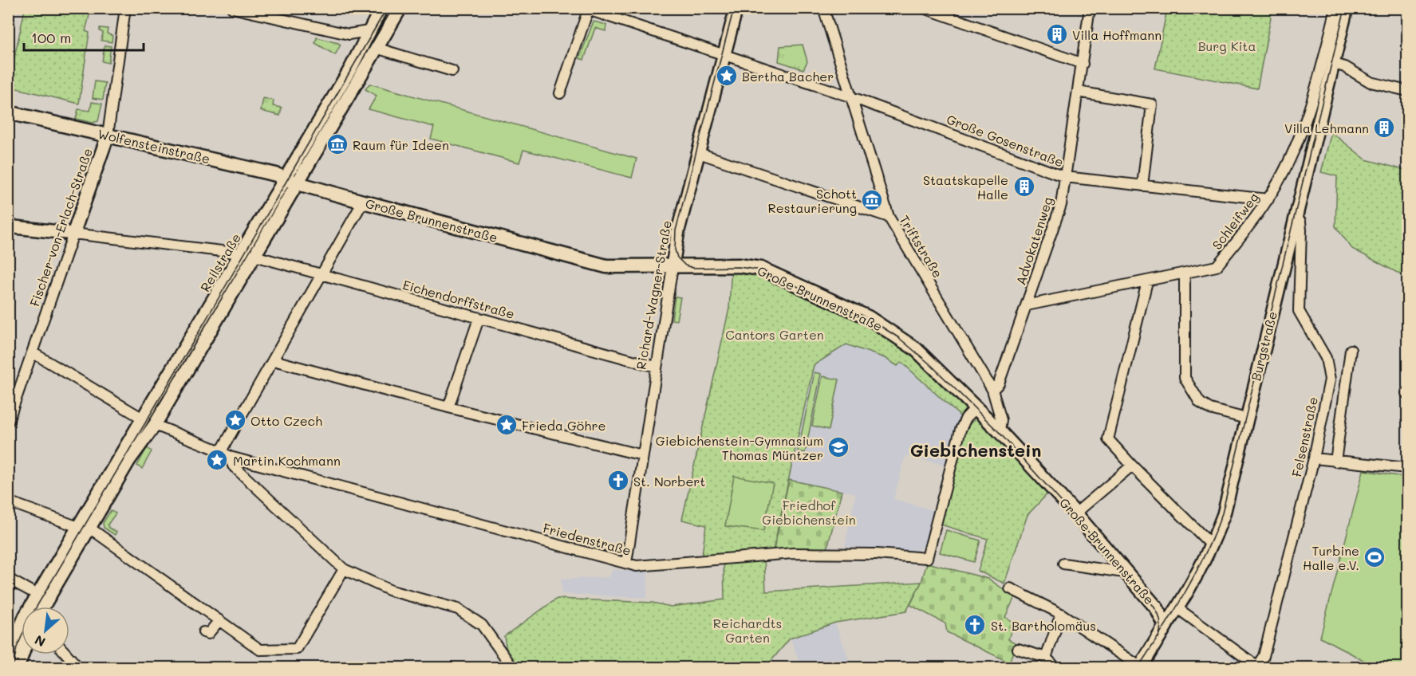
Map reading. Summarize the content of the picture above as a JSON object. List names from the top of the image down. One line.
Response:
{"streets":{"main road":["Wolfensteinstraße","Große Brunnenstraße","Burgstraße"],"street":["Große Gosenstraße","Schleifweg","Fischer-von-Erlach-Straße","Advokatenweg","Triftstraße","Reilstraße","Richard-Wagner-Straße","Eichendorffstraße","Felsenstraße","Friedenstraße"]},"crossings":[["Große Gosenstraße","Schleifweg"],["Große Gosenstraße","Advokatenweg"],["Große Gosenstraße","Triftstraße"],["Große Gosenstraße","Richard-Wagner-Straße"],["Wolfensteinstraße","Große Brunnenstraße"],["Wolfensteinstraße","Fischer-von-Erlach-Straße"],["Wolfensteinstraße","Reilstraße"],["Große Brunnenstraße","Triftstraße"],["Große Brunnenstraße","Reilstraße"],["Große Brunnenstraße","Richard-Wagner-Straße"],["Große Brunnenstraße","Burgstraße"],["Große Brunnenstraße","Friedenstraße"],["Schleifweg","Advokatenweg"],["Advokatenweg","Triftstraße"],["Reilstraße","Eichendorffstraße"],["Reilstraße","Friedenstraße"],["Richard-Wagner-Straße","Eichendorffstraße"],["Richard-Wagner-Straße","Friedenstraße"],["Burgstraße","Felsenstraße"]],"districts":["Giebichenstein"],"parks":["Burg Kita","Cantors Garten","Friedhof Giebichenstein","Reichardts Garten"],"places":{"building":["Villa Hoffmann","Villa Lehmann","Staatskapelle Halle"],"place":["Bertha Bacher","Otto Czech","Frieda Göhre","Martin Kochmann"],"museum":["Raum für Ideen","Schott Restaurierung"],"school or university":["Giebichenstein-Gymnasium Thomas Müntzer"],"church":["St. Norbert","St. Bartholomäus"],"sports":["Turbine Halle e.V."]},"scale_bar":"100 m","north":"bottom left"}
